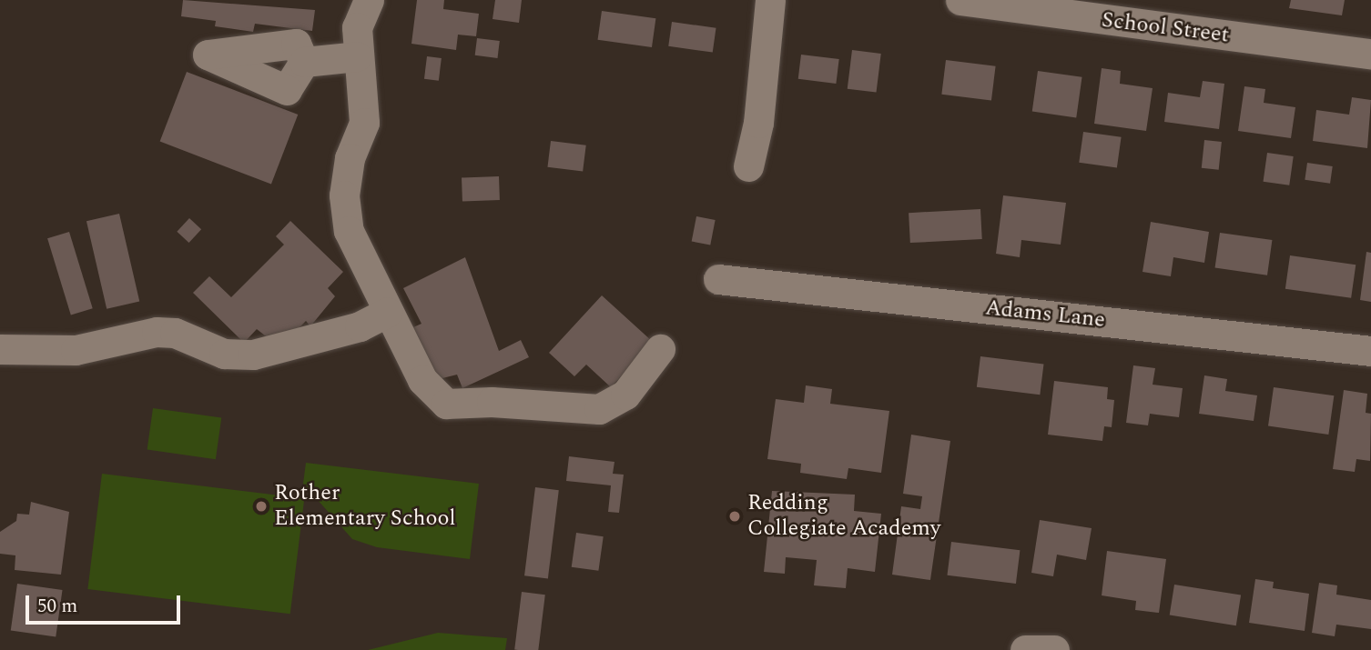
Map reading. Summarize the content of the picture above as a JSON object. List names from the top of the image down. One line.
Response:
{"streets":{"street":["School Street","Adams Lane"]},"places":["Rother Elementary School","Redding Collegiate Academy"],"scale_bar":"50 m"}
